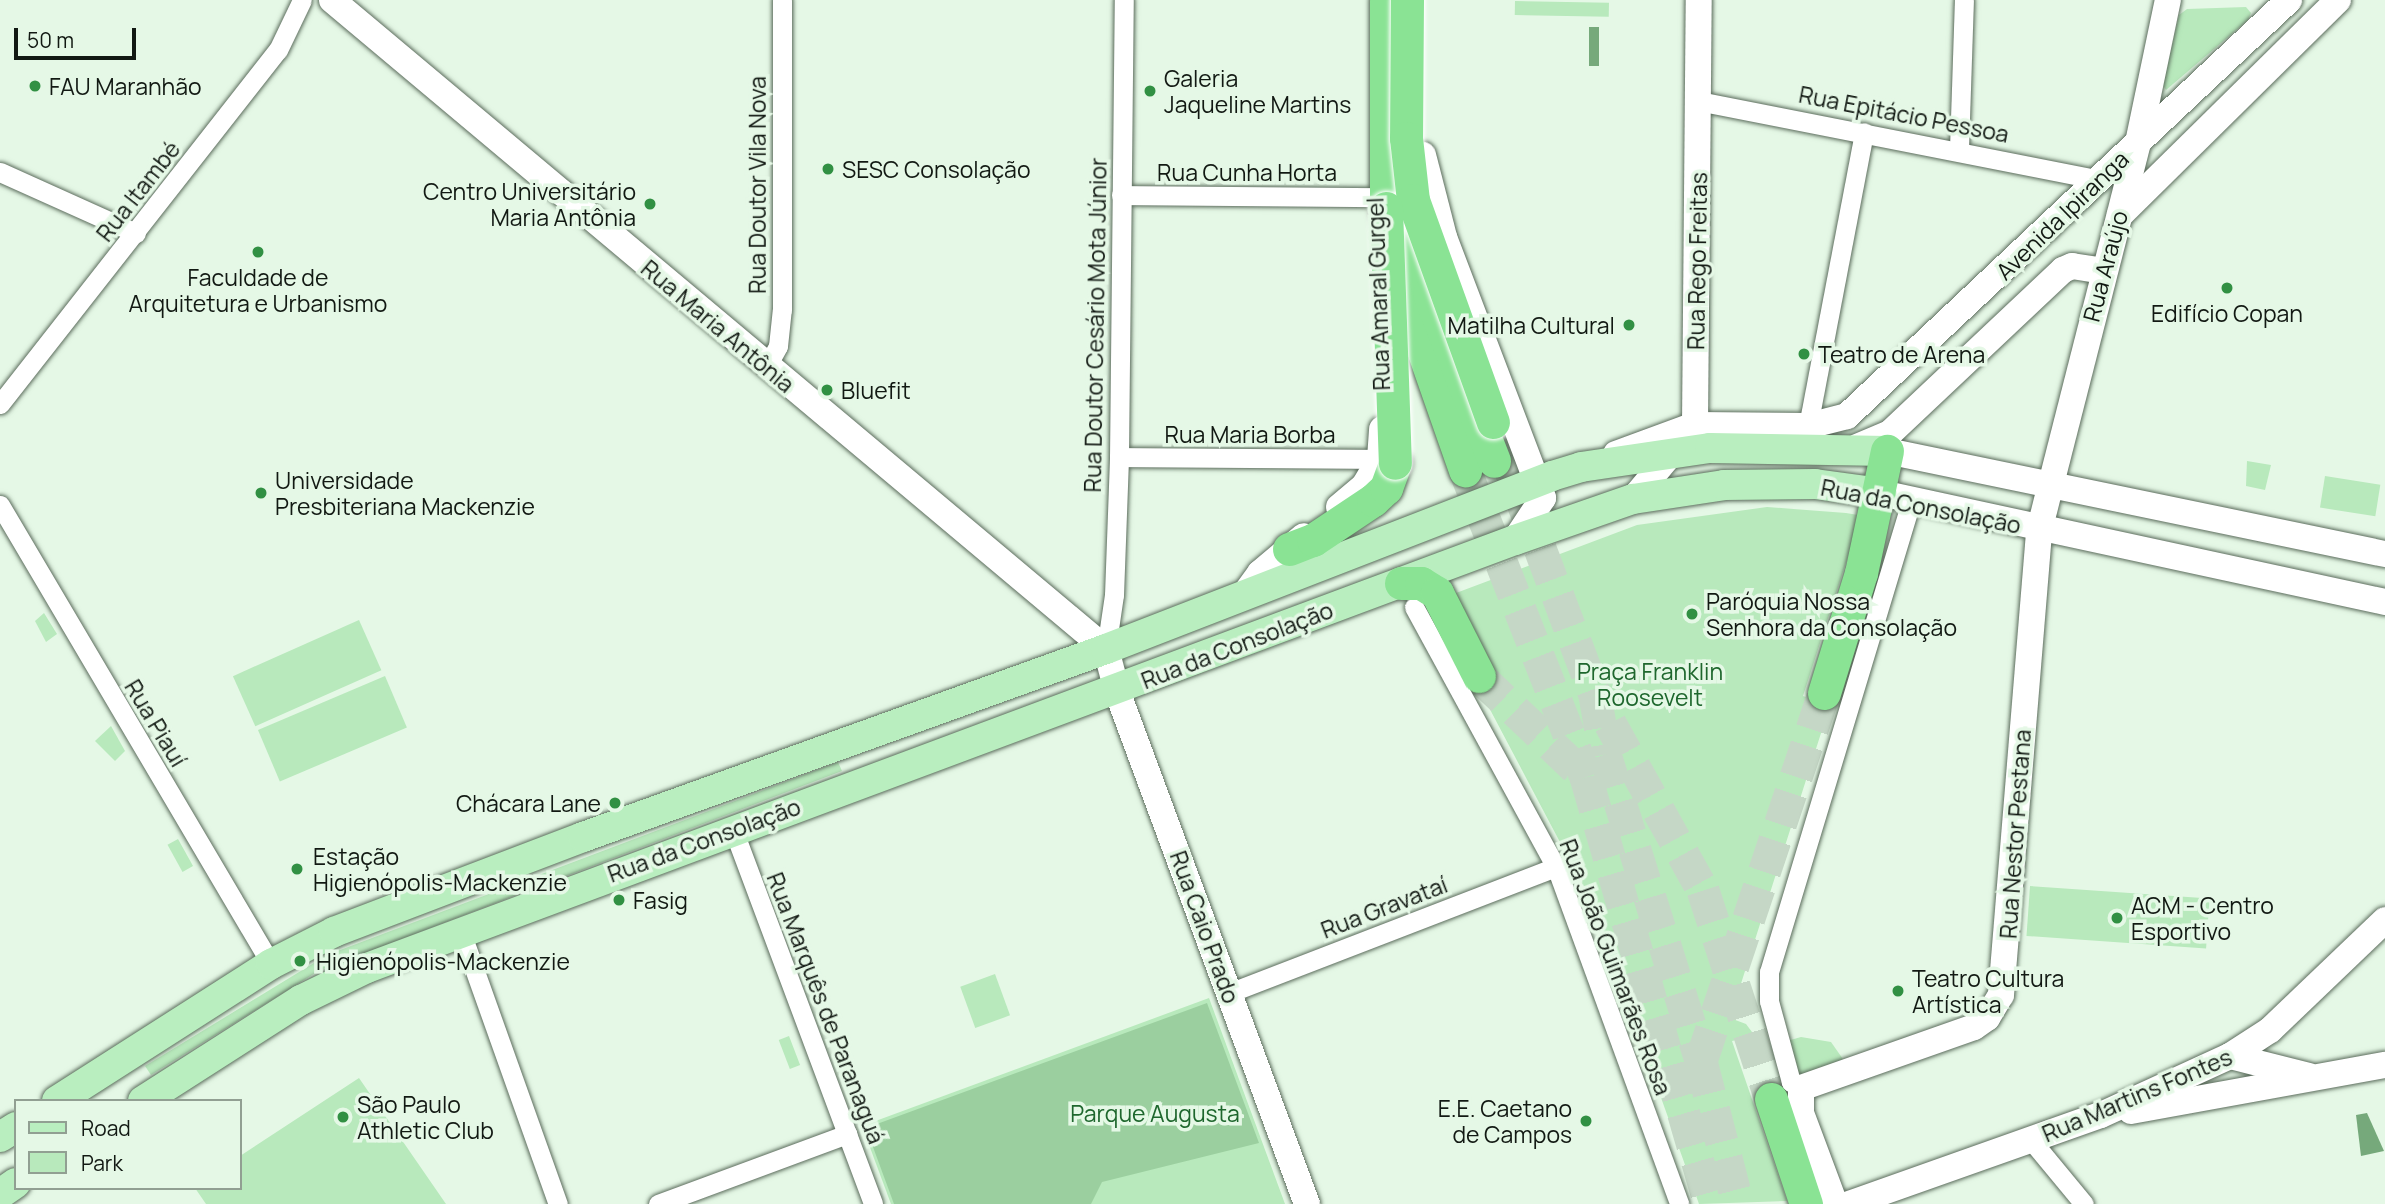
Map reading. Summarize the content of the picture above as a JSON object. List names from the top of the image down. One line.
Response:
{"streets":{"main road":["Rua da Consolação"],"street":["Rua Epitácio Pessoa","Rua Cunha Horta","Rua Doutor Vila Nova","Rua Itambé","Avenida Ipiranga","Rua Rego Freitas","Rua Araújo","Rua Amaral Gurgel","Rua Doutor Cesário Mota Júnior","Rua Maria Antônia","Rua Maria Borba","Rua Piauí","Rua Nestor Pestana","Rua Gravataí","Rua Caio Prado","Rua João Guimarães Rosa","Rua Marquês de Paranaguá","Rua Martins Fontes"]},"crossings":[["Rua Epitácio Pessoa","Avenida Ipiranga"],["Rua Epitácio Pessoa","Rua Rego Freitas"],["Rua Cunha Horta","Rua Amaral Gurgel"],["Rua Cunha Horta","Rua Doutor Cesário Mota Júnior"],["Rua Doutor Vila Nova","Rua Maria Antônia"],["Avenida Ipiranga","Rua Araújo"],["Avenida Ipiranga","Rua da Consolação"],["Rua Rego Freitas","Rua da Consolação"],["Rua Araújo","Rua da Consolação"],["Rua Araújo","Rua Nestor Pestana"],["Rua Doutor Cesário Mota Júnior","Rua Maria Antônia"],["Rua Doutor Cesário Mota Júnior","Rua Maria Borba"],["Rua Doutor Cesário Mota Júnior","Rua da Consolação"],["Rua Doutor Cesário Mota Júnior","Rua Caio Prado"],["Rua Maria Antônia","Rua da Consolação"],["Rua Maria Antônia","Rua Caio Prado"],["Rua da Consolação","Rua Piauí"],["Rua da Consolação","Rua Nestor Pestana"],["Rua da Consolação","Rua Caio Prado"],["Rua da Consolação","Rua João Guimarães Rosa"],["Rua da Consolação","Rua Marquês de Paranaguá"],["Rua Gravataí","Rua Caio Prado"],["Rua Gravataí","Rua João Guimarães Rosa"]],"parks":["Praça Franklin Roosevelt","Parque Augusta"],"places":["FAU Maranhão","Galeria Jaqueline Martins","SESC Consolação","Centro Universitário Maria Antônia","Faculdade de Arquitetura e Urbanismo","Edifício Copan","Matilha Cultural","Teatro de Arena","Bluefit","Universidade Presbiteriana Mackenzie","Paróquia Nossa Senhora da Consolação","Chácara Lane","Estação Higienópolis-Mackenzie","Fasig","ACM - Centro Esportivo","Higienópolis-Mackenzie","Teatro Cultura Artística","São Paulo Athletic Club","E.E. Caetano de Campos"],"legend":["Road","Park"],"scale_bar":"50 m"}
